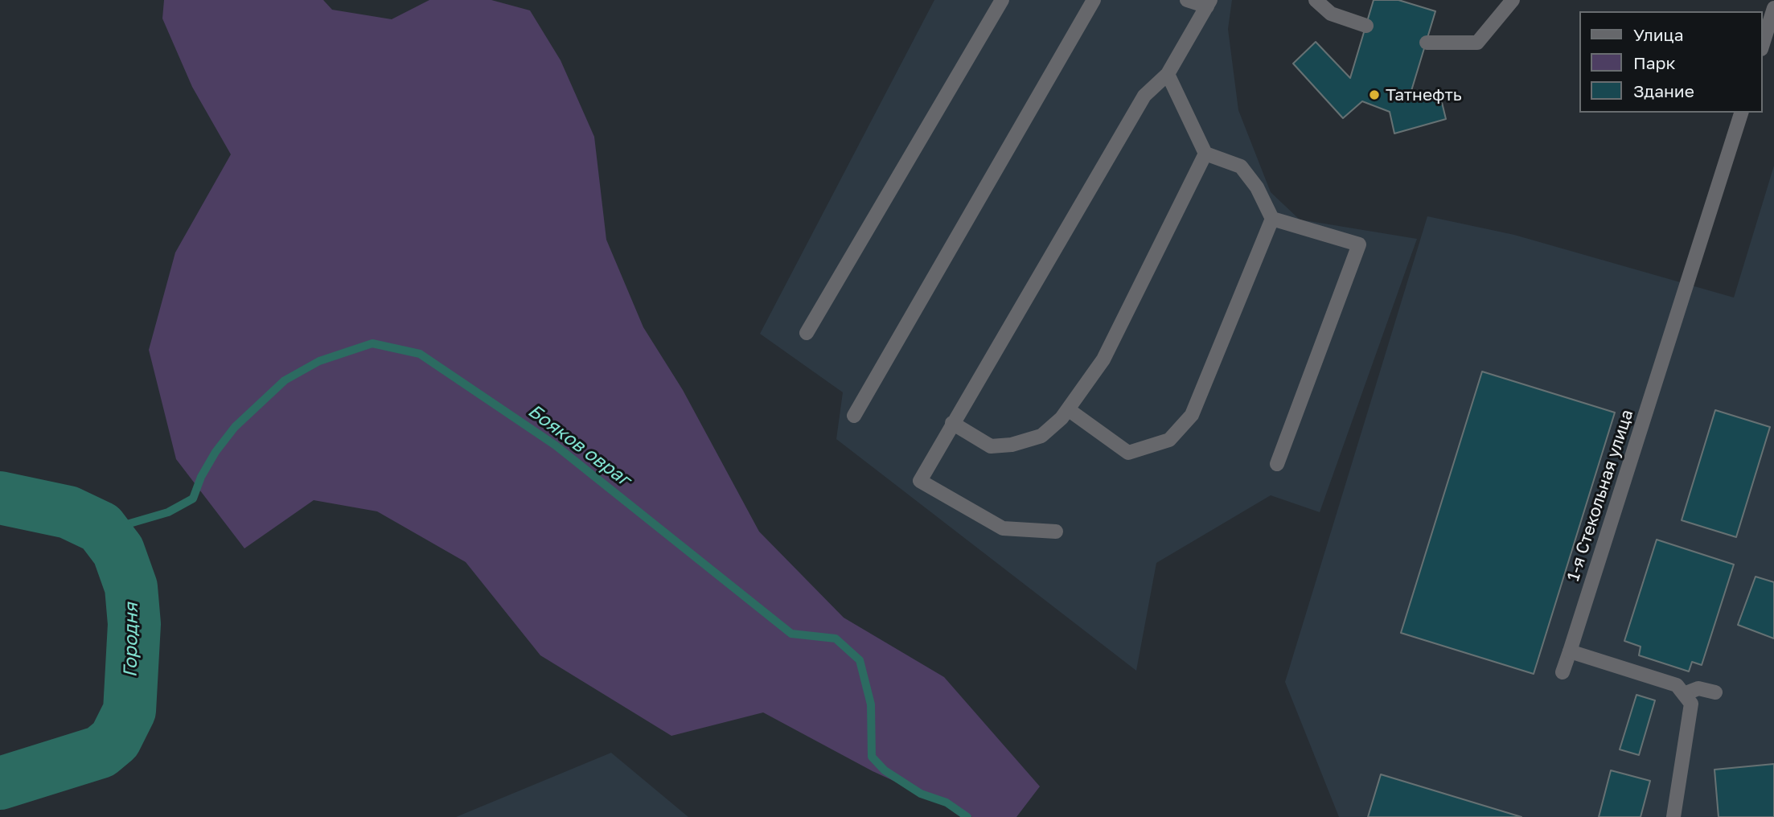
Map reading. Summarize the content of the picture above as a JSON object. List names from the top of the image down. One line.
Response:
{"streets":{"street":["1-я Стекольная улица"]},"water":["Бояков овраг","Городня"],"places":["Татнефть"],"legend":["Улица","Парк","Здание"]}
